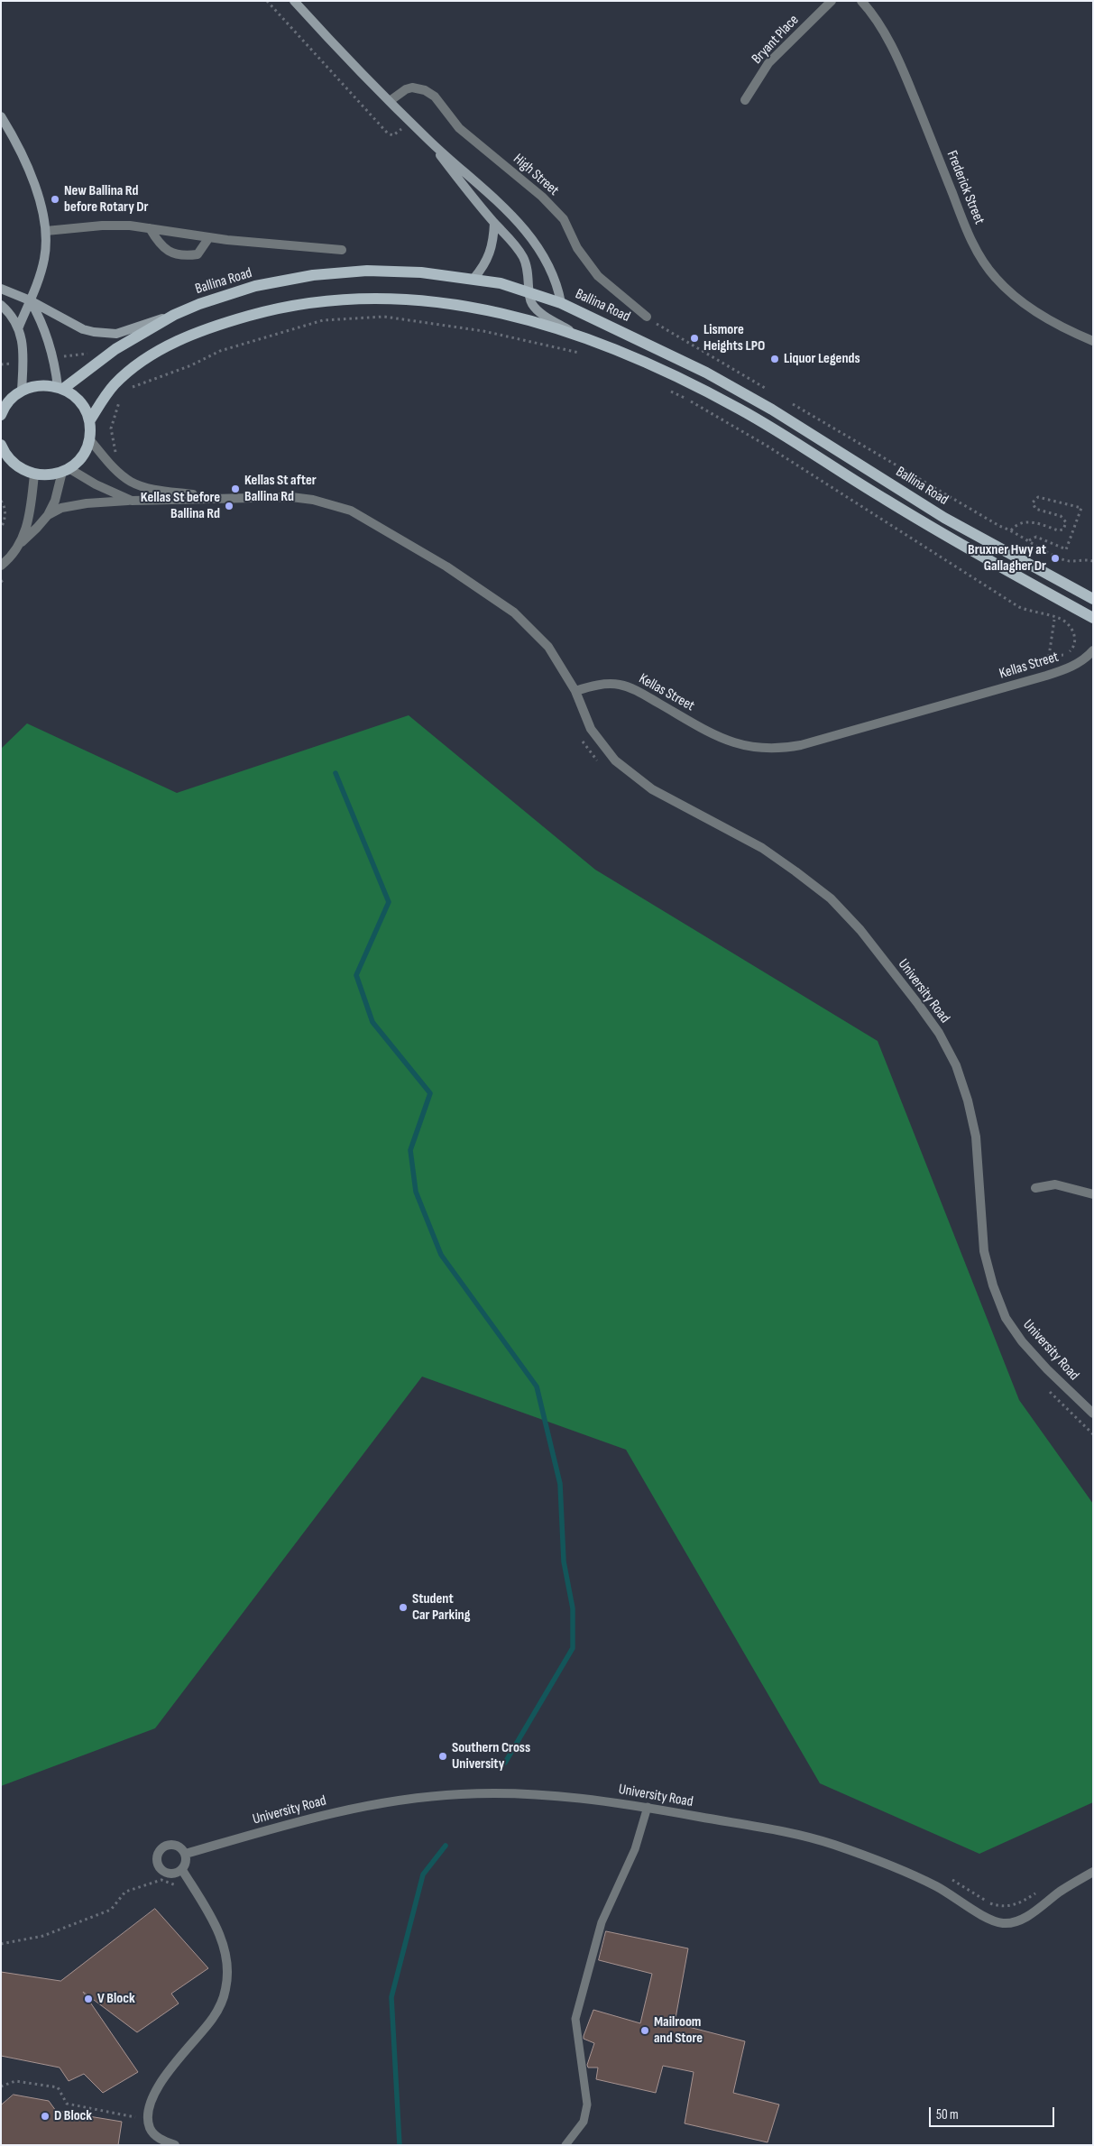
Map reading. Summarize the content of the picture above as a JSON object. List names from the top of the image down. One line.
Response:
{"streets":{"main road":["Ballina Road"],"street":["Bryant Place","High Street","Frederick Street","Kellas Street","University Road"]},"crossings":[["Kellas Street","University Road"]],"places":["New Ballina Rd before Rotary Dr","Lismore Heights LPO","Liquor Legends","Kellas St after Ballina Rd","Kellas St before Ballina Rd","Bruxner Hwy at Gallagher Dr","Student Car Parking","Southern Cross University","V Block","Mailroom and Store","D Block"],"scale_bar":"50 m"}
